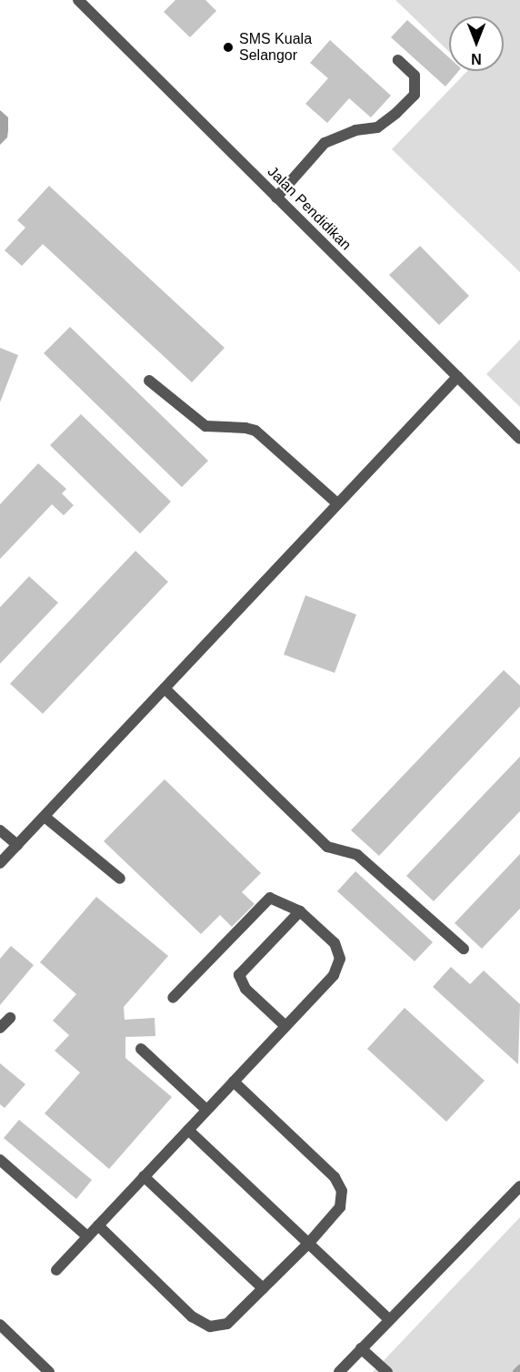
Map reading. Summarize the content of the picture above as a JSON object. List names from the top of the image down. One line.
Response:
{"streets":{"street":["Jalan Pendidikan"]},"places":["SMS Kuala Selangor"],"north":"bottom"}
